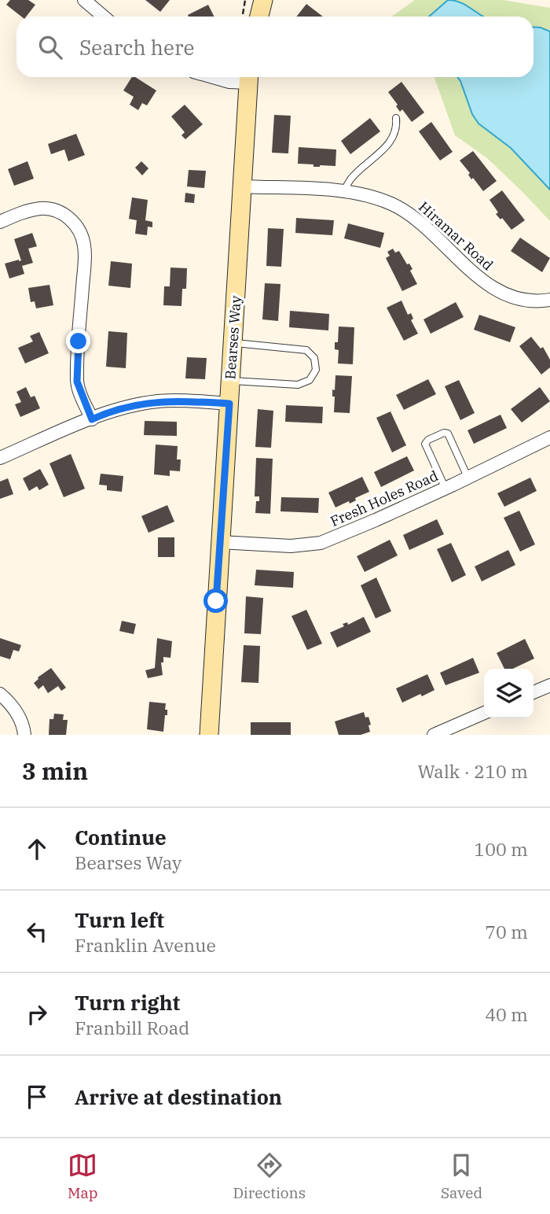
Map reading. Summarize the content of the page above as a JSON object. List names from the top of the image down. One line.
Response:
{"streets":{"main road":["Bearses Way"],"street":["Hiramar Road","Fresh Holes Road"]},"crossings":[["Hiramar Road","Bearses Way"],["Bearses Way","Fresh Holes Road"]],"page":{"search":"Search here","heading":["3 min","Walk · 210 m"],"list":[["Continue","Bearses Way","100 m"],["Turn left","Franklin Avenue","70 m"],["Turn right","Franbill Road","40 m"],"Arrive at destination"],"nav":["Map","Directions","Saved"]}}
